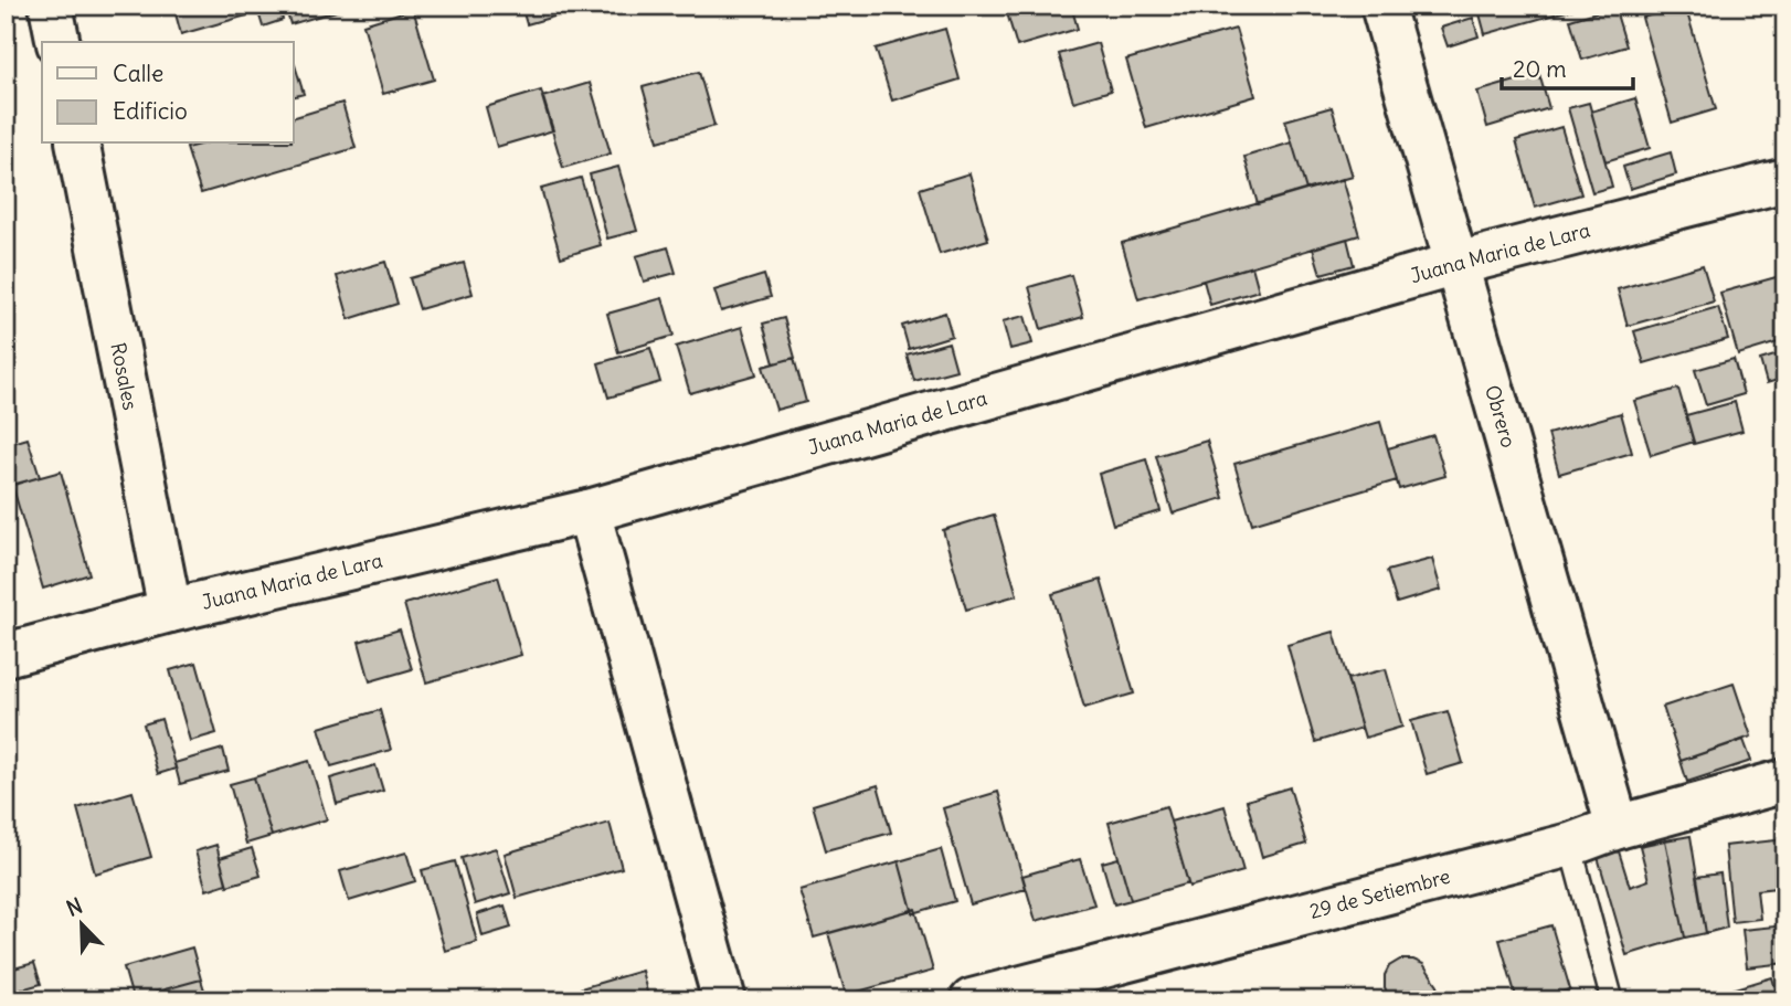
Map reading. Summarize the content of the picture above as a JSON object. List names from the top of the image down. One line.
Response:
{"streets":{"street":["Juana Maria de Lara","Rosales","Obrero","29 de Setiembre"]},"crossings":[["Juana Maria de Lara","Rosales"],["Juana Maria de Lara","Obrero"],["Obrero","29 de Setiembre"]],"legend":["Calle","Edificio"],"scale_bar":"20 m","north":"top left"}
